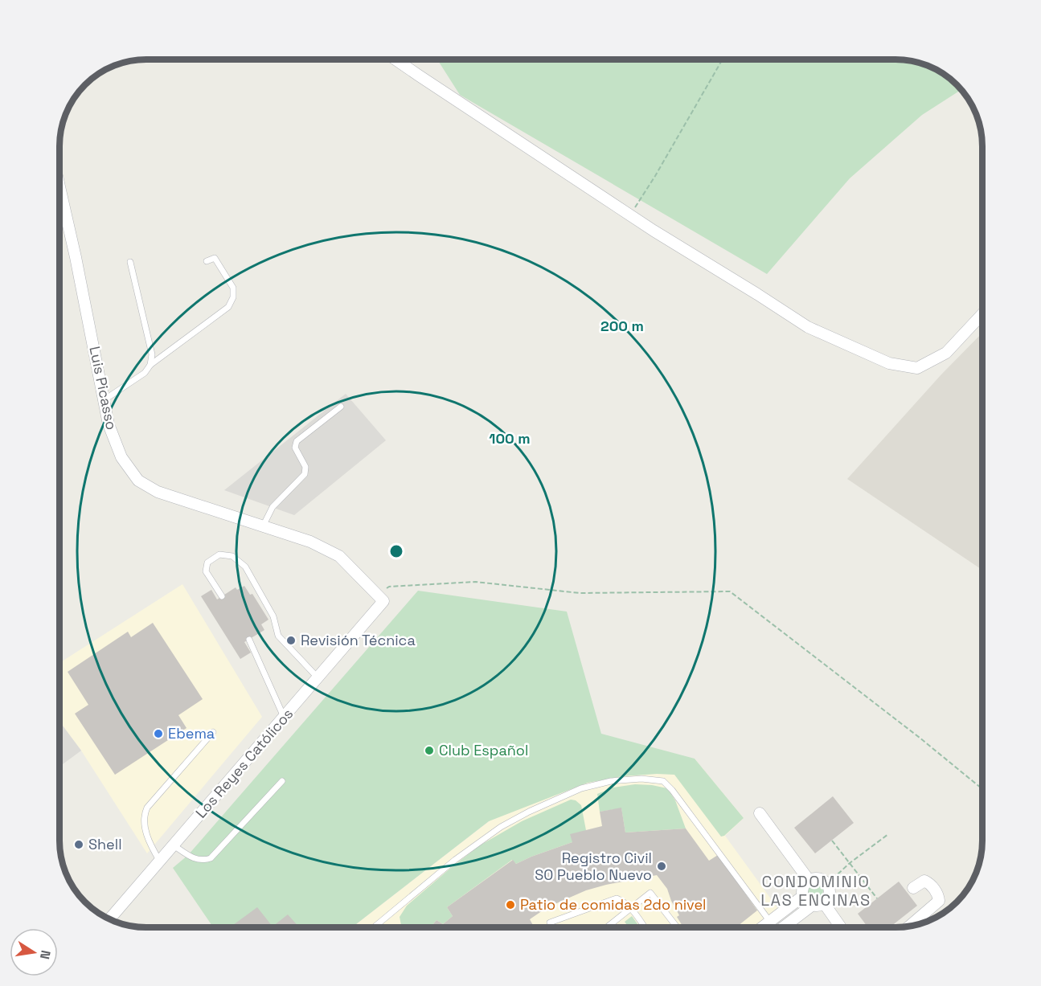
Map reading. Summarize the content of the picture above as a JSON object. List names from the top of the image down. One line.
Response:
{"streets":{"street":["Luis Picasso","Los Reyes Católicos"]},"crossings":[["Luis Picasso","Los Reyes Católicos"]],"districts":["CONDOMINIO LAS ENCINAS"],"places":["Revisión Técnica","Ebema","Club Español","Shell","Registro Civil SO Pueblo Nuevo","Patio de comidas 2do nivel"],"north":"right","rings":["200 m","100 m"]}
